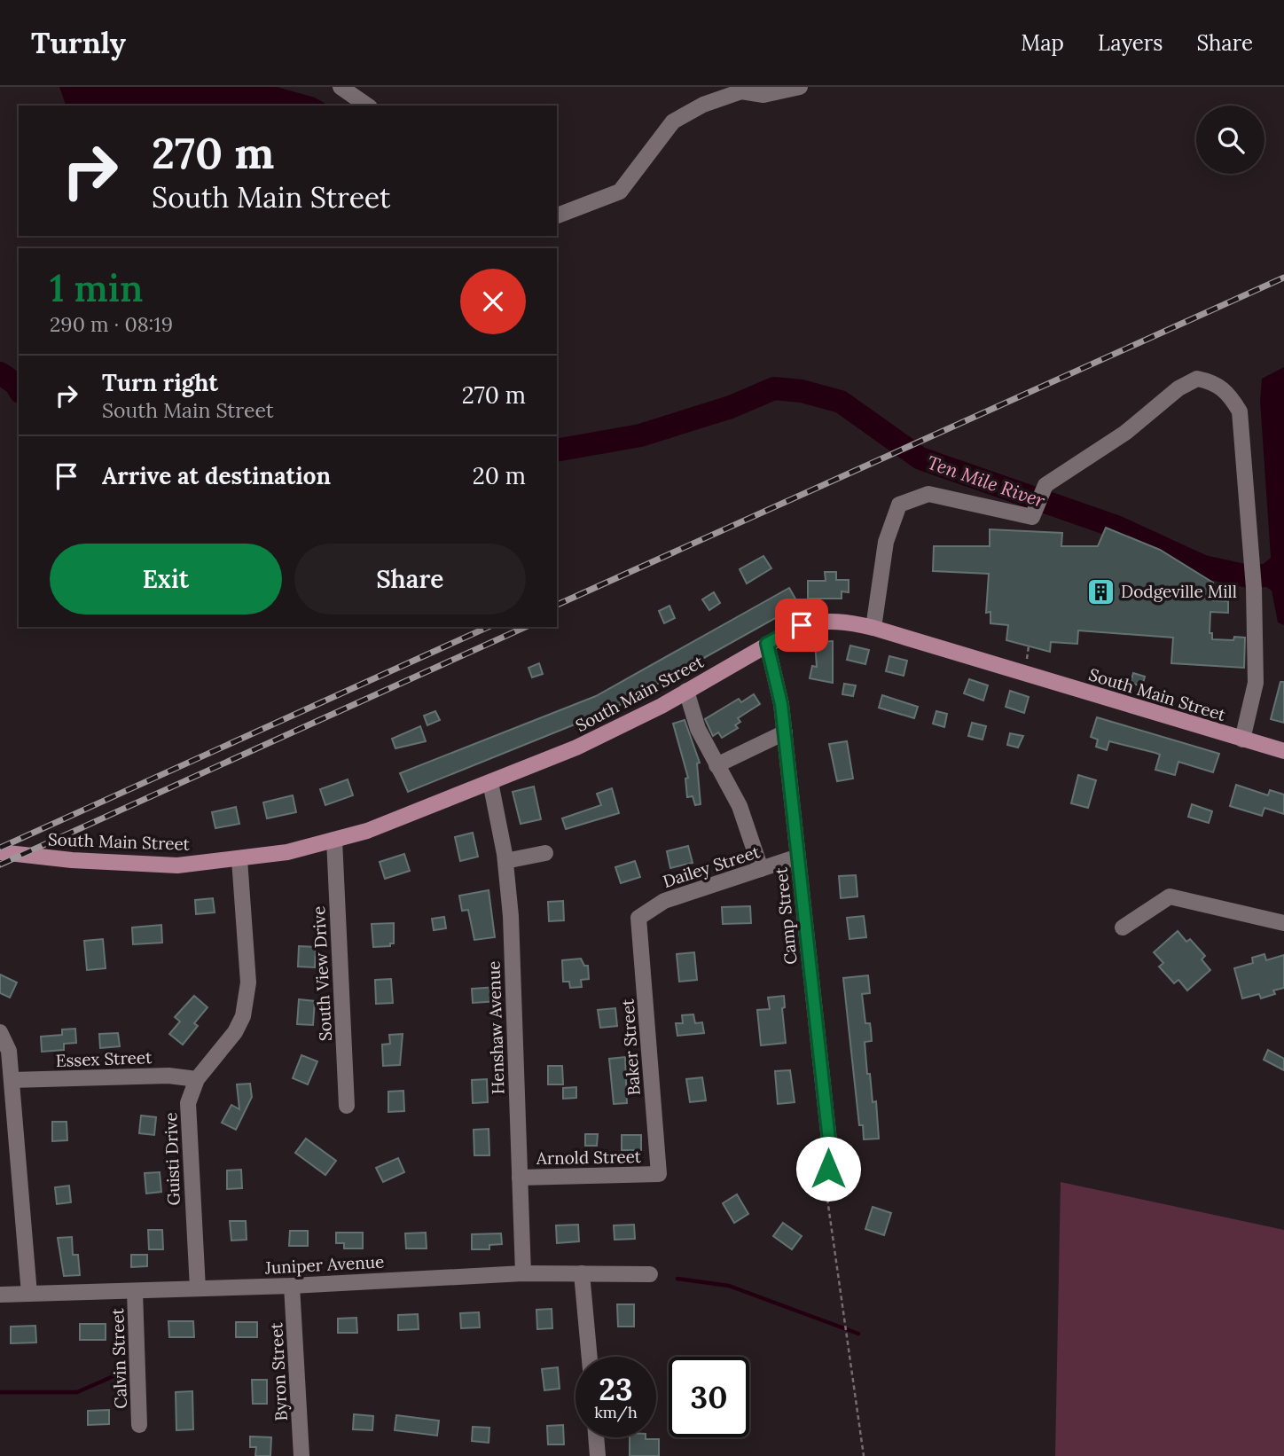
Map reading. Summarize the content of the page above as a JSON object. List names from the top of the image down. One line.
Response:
{"streets":{"main road":["South Main Street"],"street":["Dailey Street","Camp Street","South View Drive","Henshaw Avenue","Baker Street","Essex Street","Arnold Street","Guisti Drive","Juniper Avenue","Calvin Street","Byron Street"]},"crossings":[["South Main Street","Camp Street"],["South Main Street","South View Drive"],["South Main Street","Henshaw Avenue"],["South Main Street","Guisti Drive"],["Dailey Street","Camp Street"],["Dailey Street","Baker Street"],["Henshaw Avenue","Arnold Street"],["Henshaw Avenue","Juniper Avenue"],["Baker Street","Arnold Street"],["Essex Street","Guisti Drive"],["Guisti Drive","Juniper Avenue"],["Juniper Avenue","Calvin Street"],["Juniper Avenue","Byron Street"]],"water":["Ten Mile River"],"places":{"building":["Dodgeville Mill"]},"page":{"header":"Turnly","nav":["Map","Layers","Share"],"turn":["270 m","South Main Street"],"heading":["1 min","290 m · 08:19"],"list":[{"name":"Turn right","note":"South Main Street","value":"270 m"},{"name":"Arrive at destination","value":"20 m"}],"buttons":["Exit","Share"],"speed":"23 km/h","limit":"30"}}
